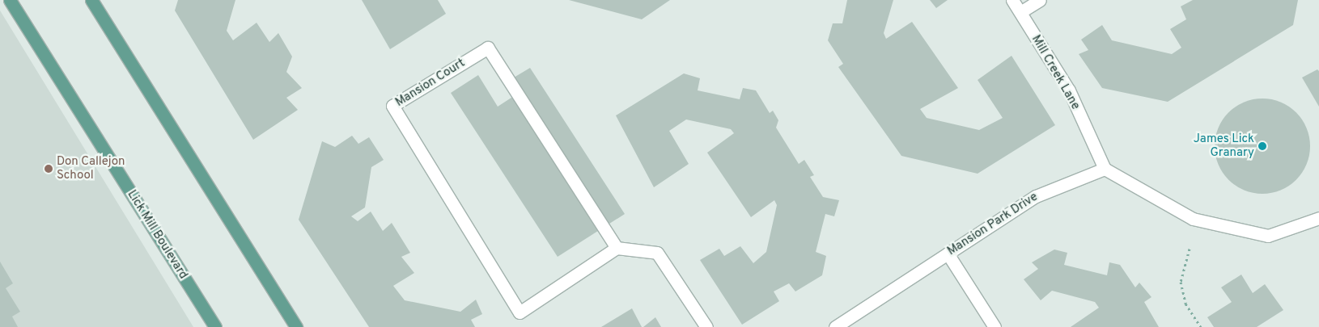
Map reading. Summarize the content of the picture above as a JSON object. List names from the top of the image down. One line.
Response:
{"streets":{"main road":["Lick Mill Boulevard"],"lane":["Mill Creek Lane","Mansion Court","Mansion Park Drive"]},"crossings":[["Mill Creek Lane","Mansion Park Drive"]],"places":["James Lick Granary","Don Callejon School"]}
